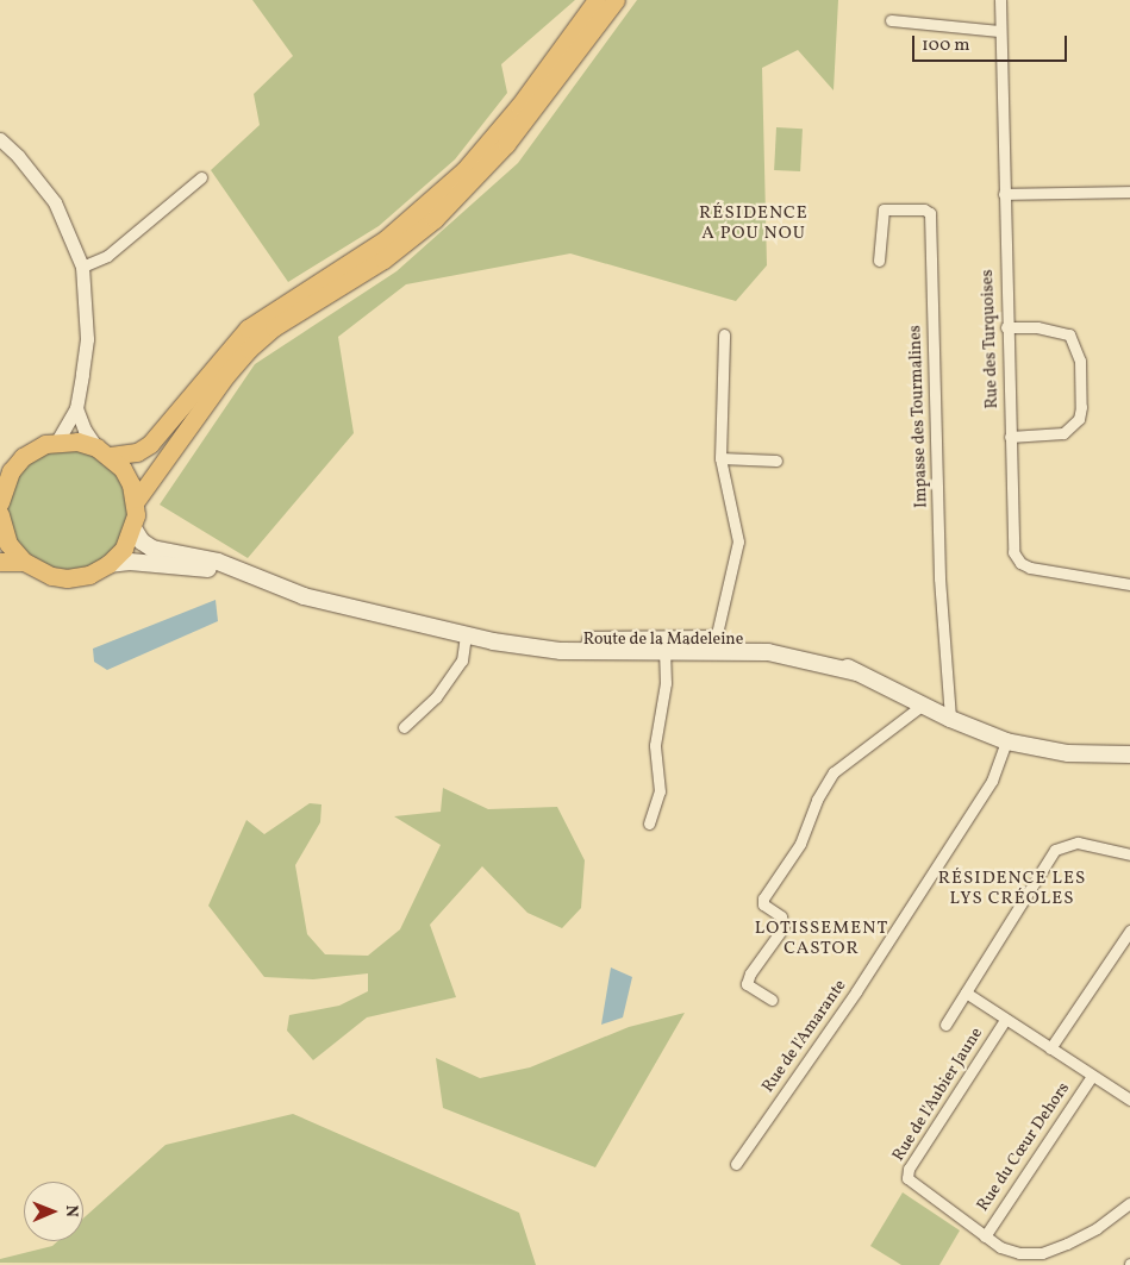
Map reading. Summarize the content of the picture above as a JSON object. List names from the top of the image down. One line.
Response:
{"streets":{"main road":["Route de la Madeleine"],"street":["Rue des Turquoises","Impasse des Tourmalines","Rue de l'Amarante","Rue de l'Aubier Jaune","Rue du Cœur Dehors"]},"crossings":[["Impasse des Tourmalines","Route de la Madeleine"],["Route de la Madeleine","Rue de l'Amarante"],["Rue de l'Aubier Jaune","Rue du Cœur Dehors"]],"districts":["RÉSIDENCE A POU NOU","RÉSIDENCE LES LYS CRÉOLES","LOTISSEMENT CASTOR"],"scale_bar":"100 m","north":"right"}
